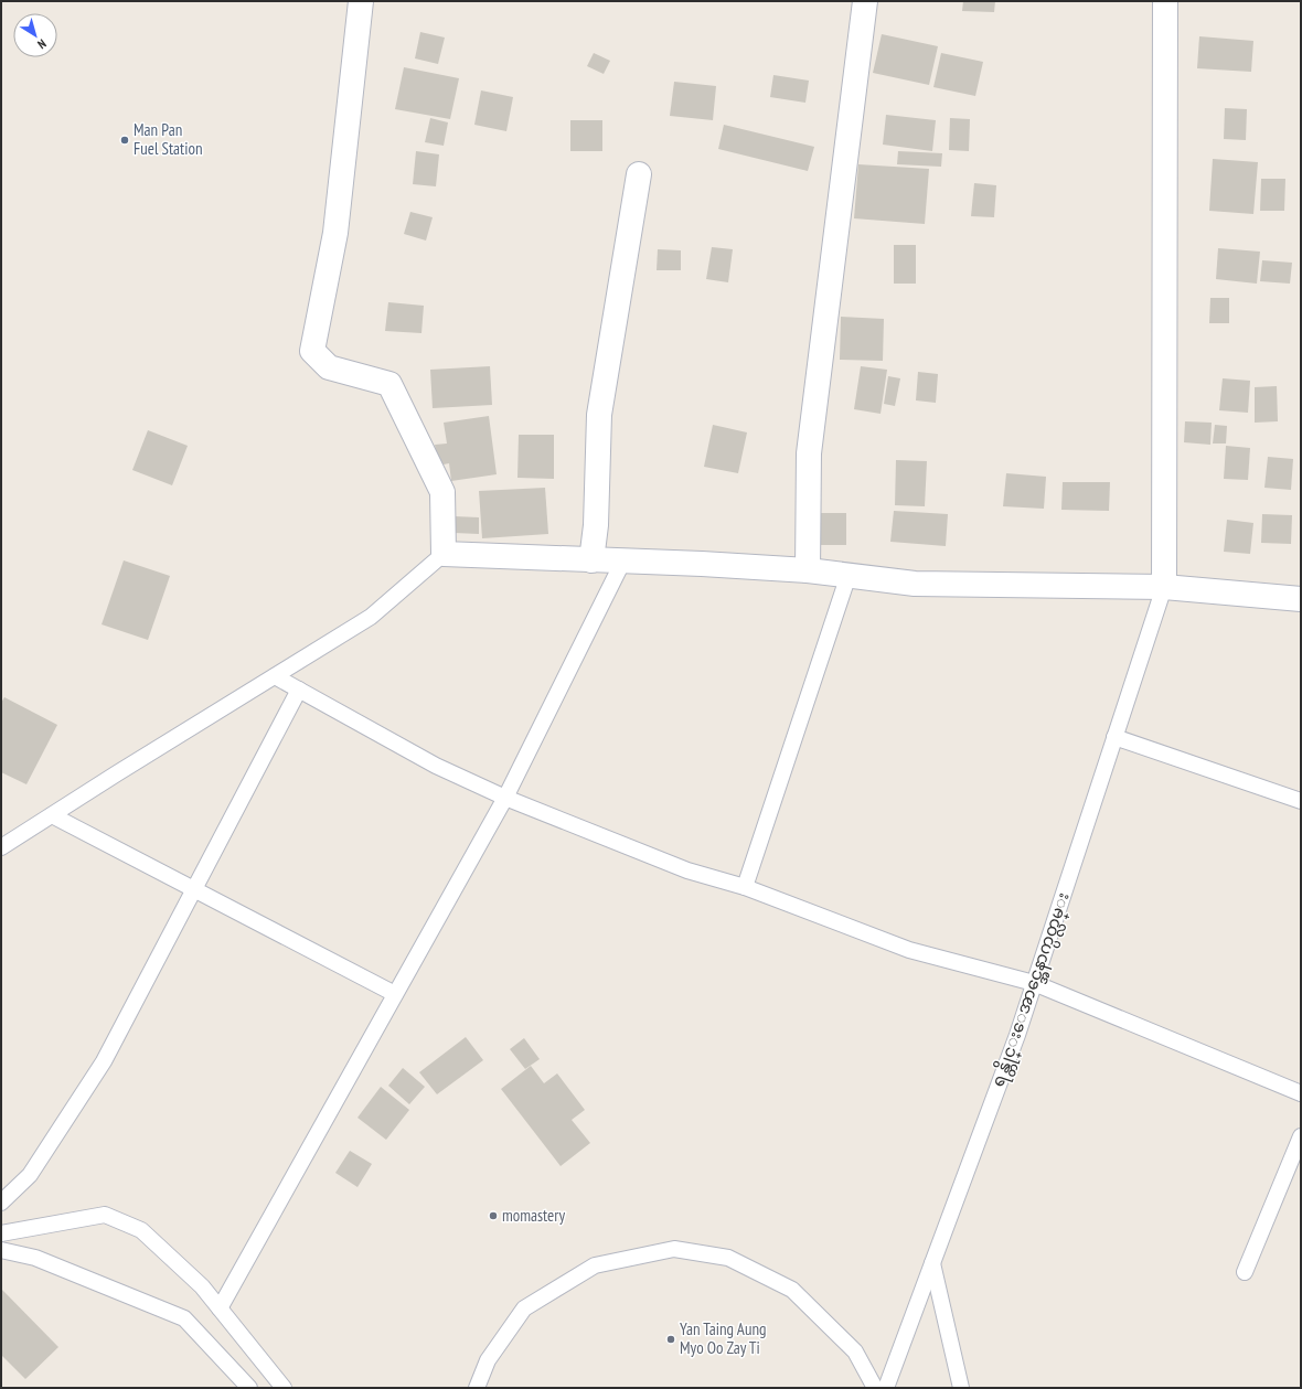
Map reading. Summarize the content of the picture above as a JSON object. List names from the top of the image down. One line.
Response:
{"streets":{"lane":["ရန္တိုင္းေအာင္အေနာက္ပတ္လမ္း"]},"places":["Man Pan Fuel Station","momastery","Yan Taing Aung Myo Oo Zay Ti"],"north":"bottom right"}
